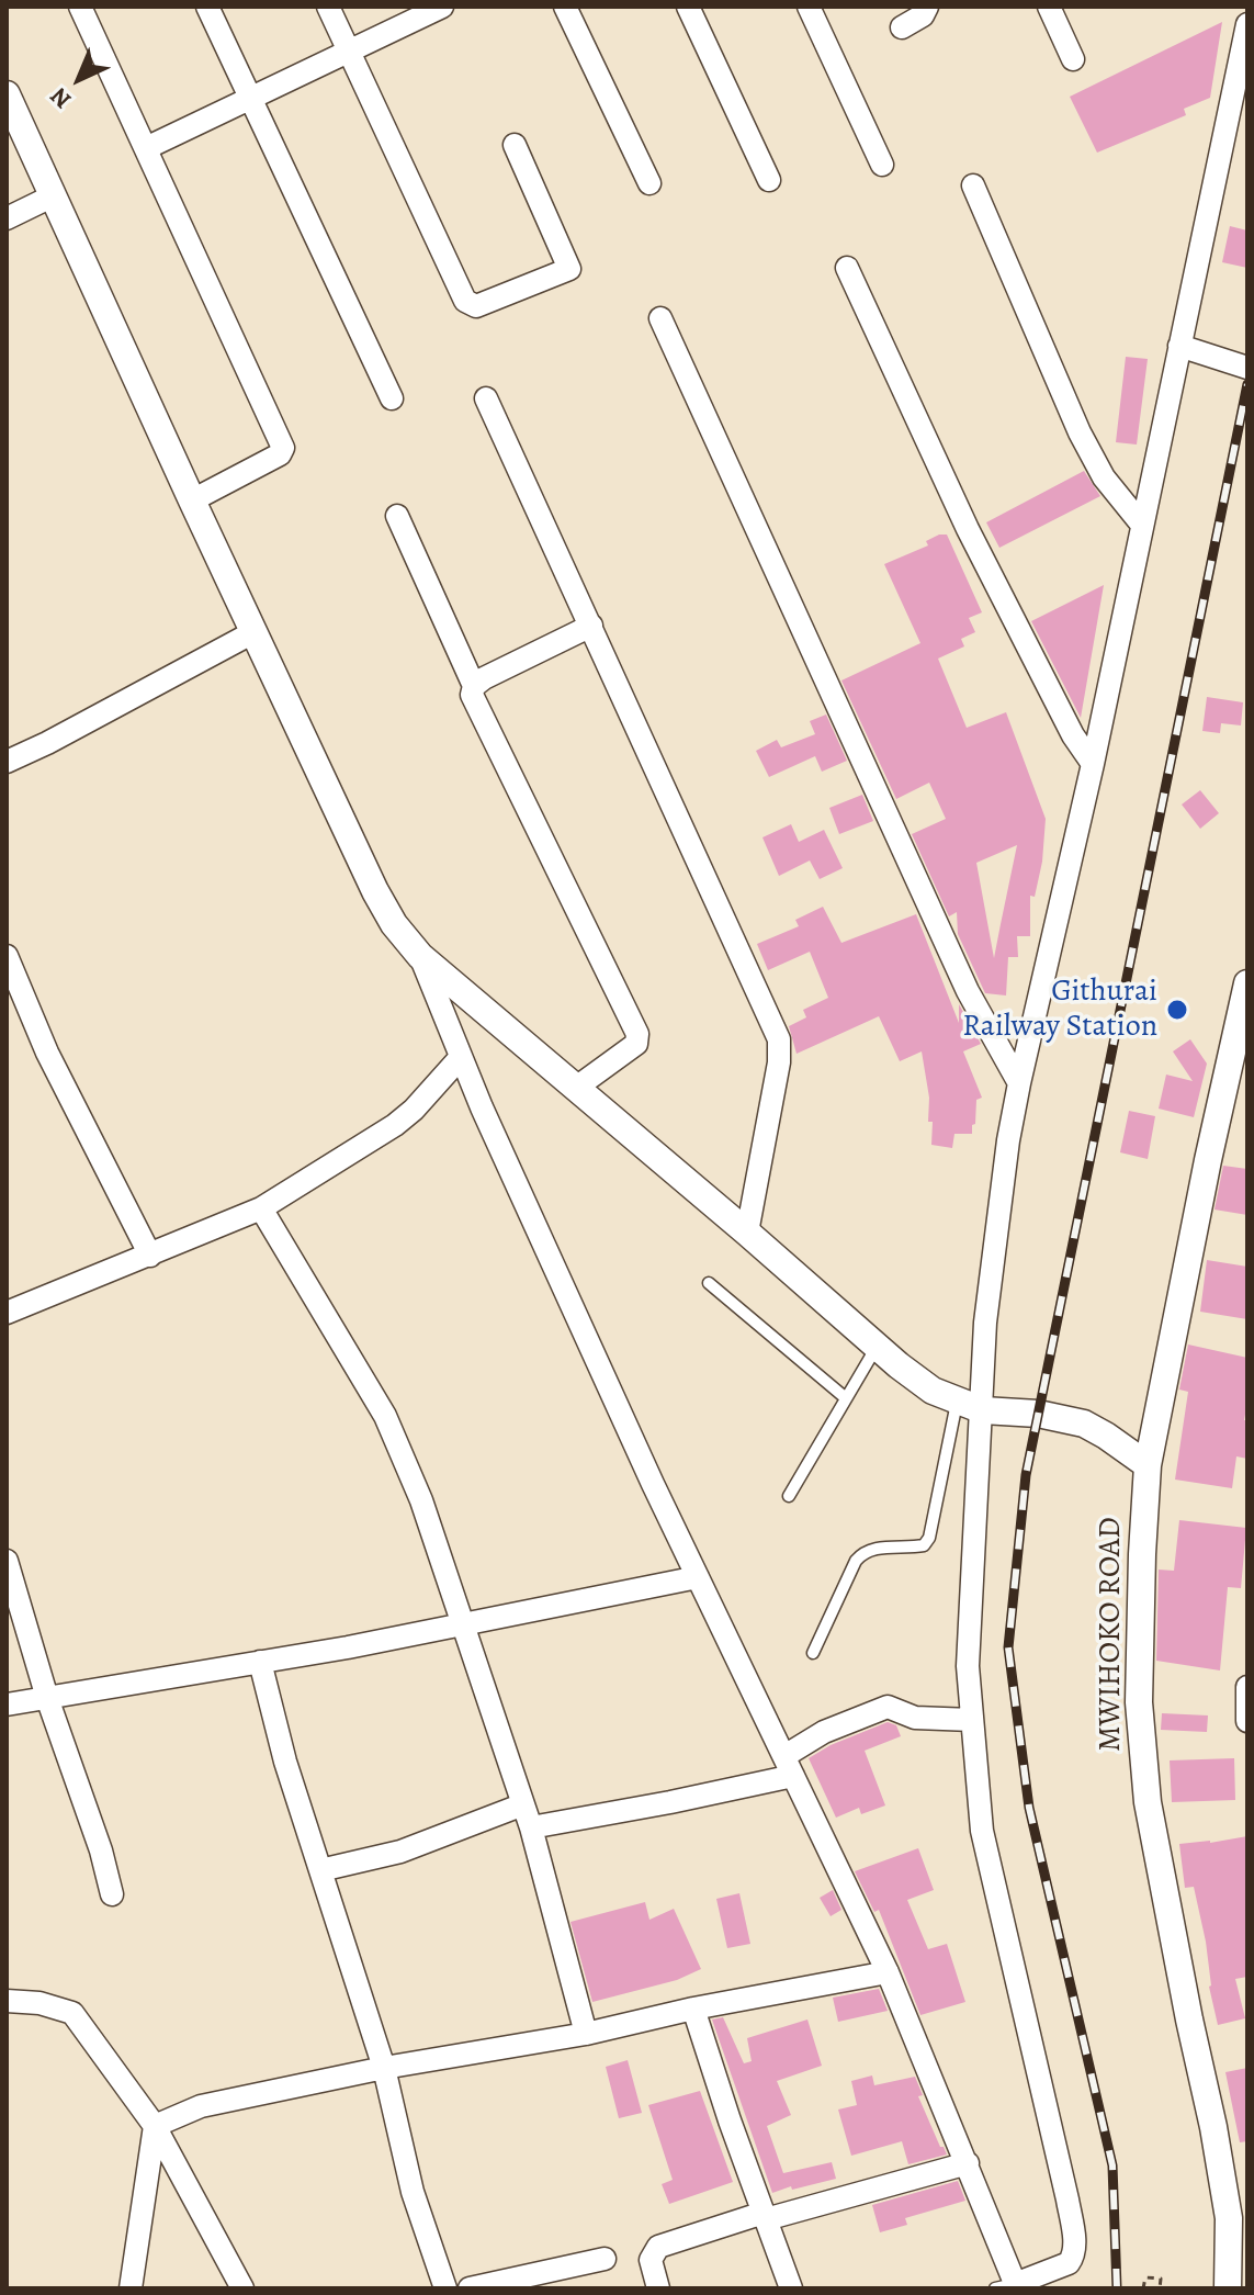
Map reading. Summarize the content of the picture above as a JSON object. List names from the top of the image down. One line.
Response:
{"streets":{"street":["MWIHOKO ROAD"]},"places":["Githurai Railway Station"],"north":"bottom left"}
